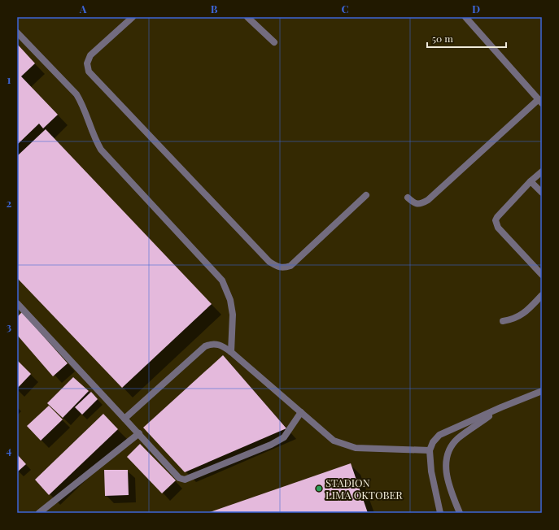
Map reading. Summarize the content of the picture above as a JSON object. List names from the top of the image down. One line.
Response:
{"places":["STADION LIMA OKTOBER"],"scale_bar":"50 m","grid":{"columns":["A","B","C","D"],"rows":["1","2","3","4"]}}
